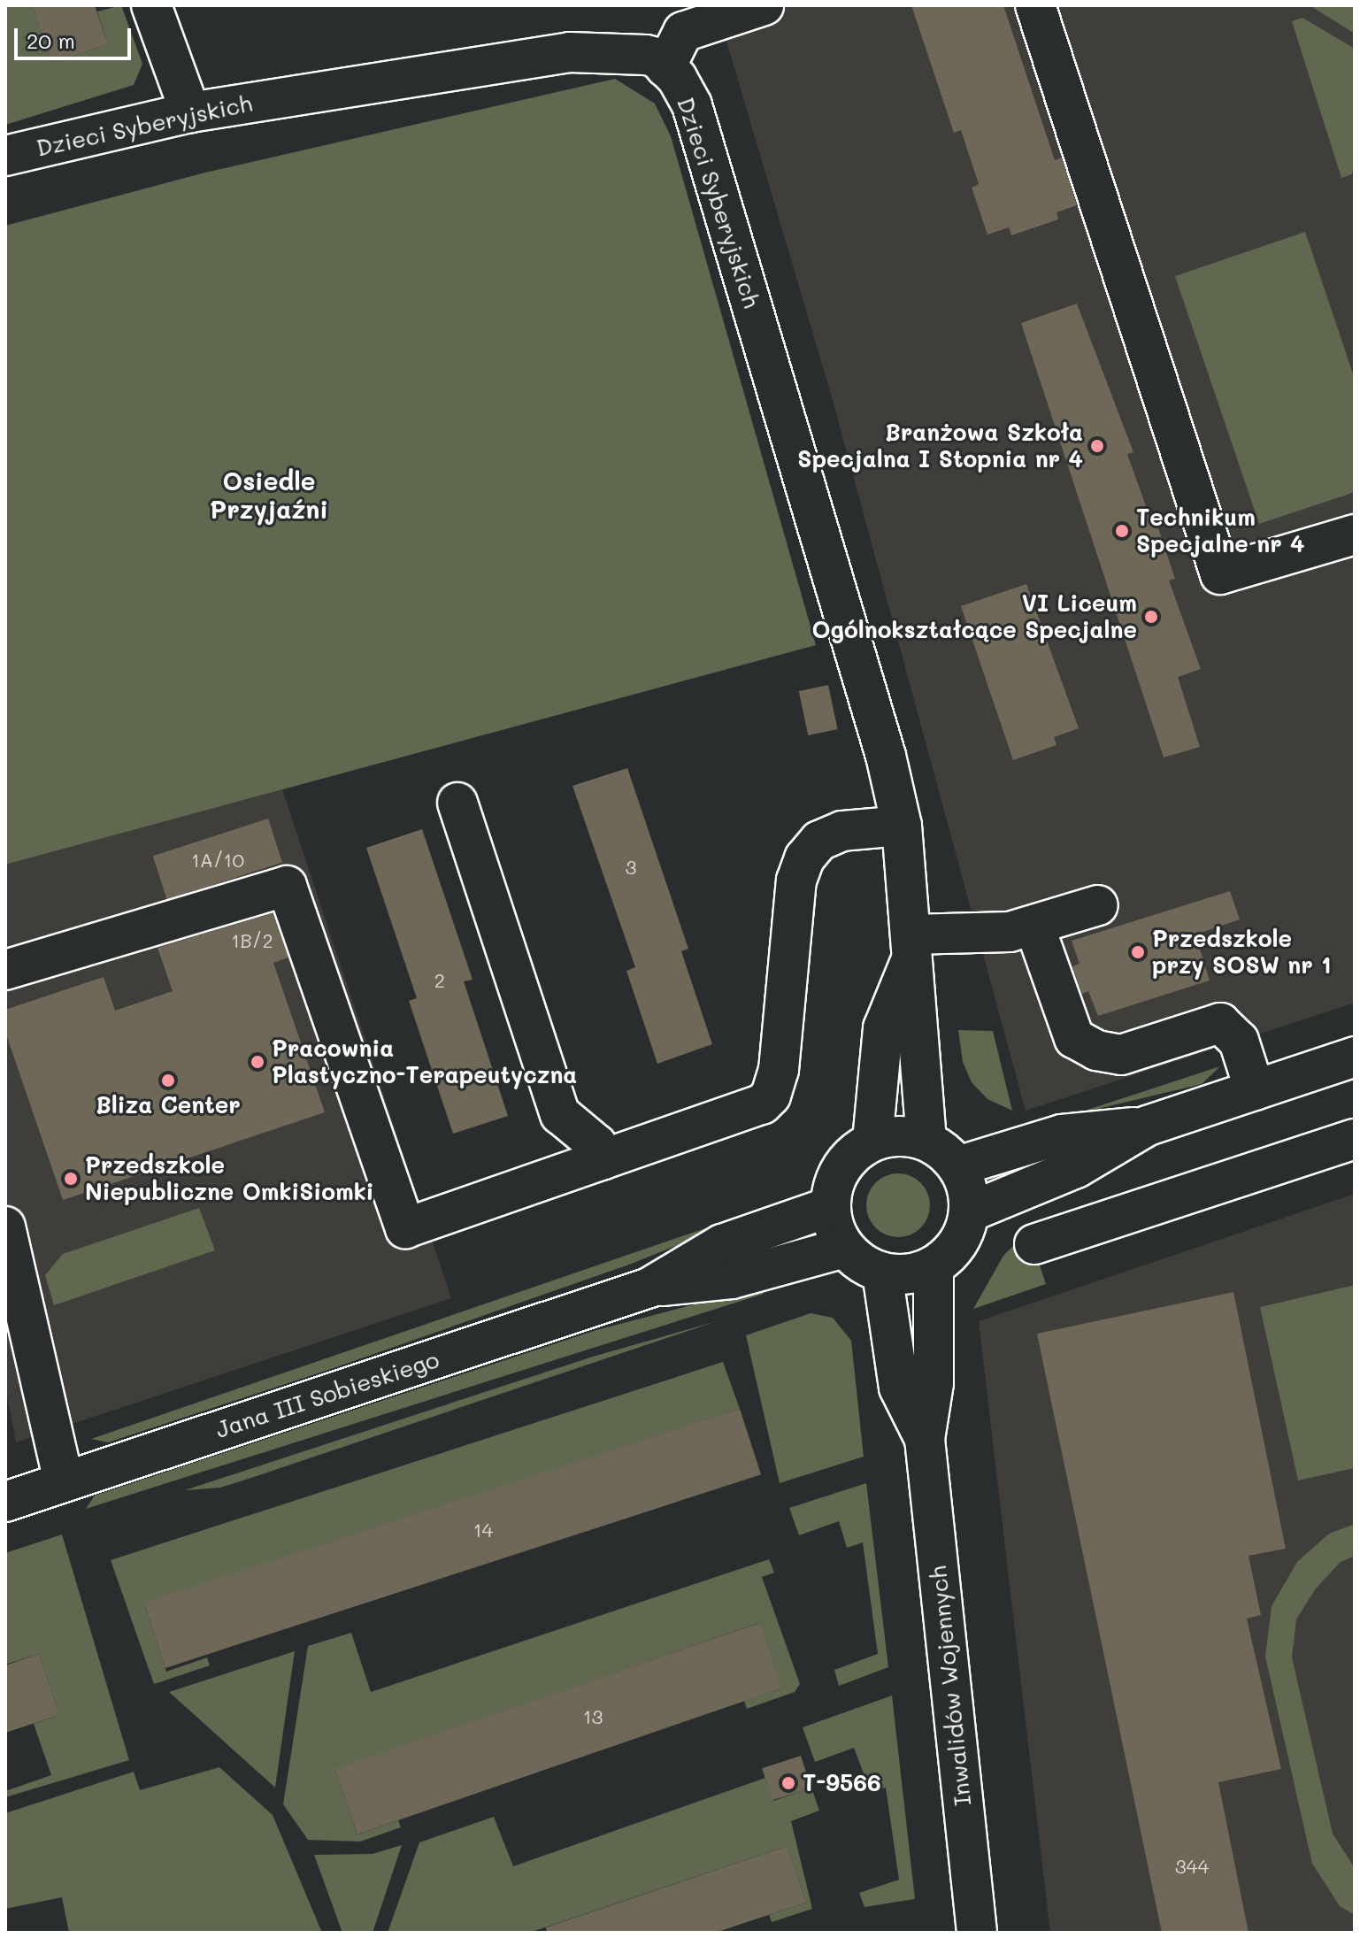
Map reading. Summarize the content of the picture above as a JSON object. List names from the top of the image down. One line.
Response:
{"streets":{"street":["Dzieci Syberyjskich","Jana III Sobieskiego","Inwalidów Wojennych"]},"crossings":[["Dzieci Syberyjskich","Jana III Sobieskiego"],["Dzieci Syberyjskich","Inwalidów Wojennych"],["Jana III Sobieskiego","Inwalidów Wojennych"]],"districts":["Osiedle Przyjaźni"],"places":["Branżowa Szkoła Specjalna I Stopnia nr 4","Technikum Specjalne nr 4","VI Liceum Ogólnokształcące Specjalne","Przedszkole przy SOSW nr 1","Pracownia Plastyczno-Terapeutyczna","Bliza Center","Przedszkole Niepubliczne OmkiSiomki","T-9566"],"house_numbers":["1A/10","3","1B/2","2","14","13","344"],"scale_bar":"20 m"}
